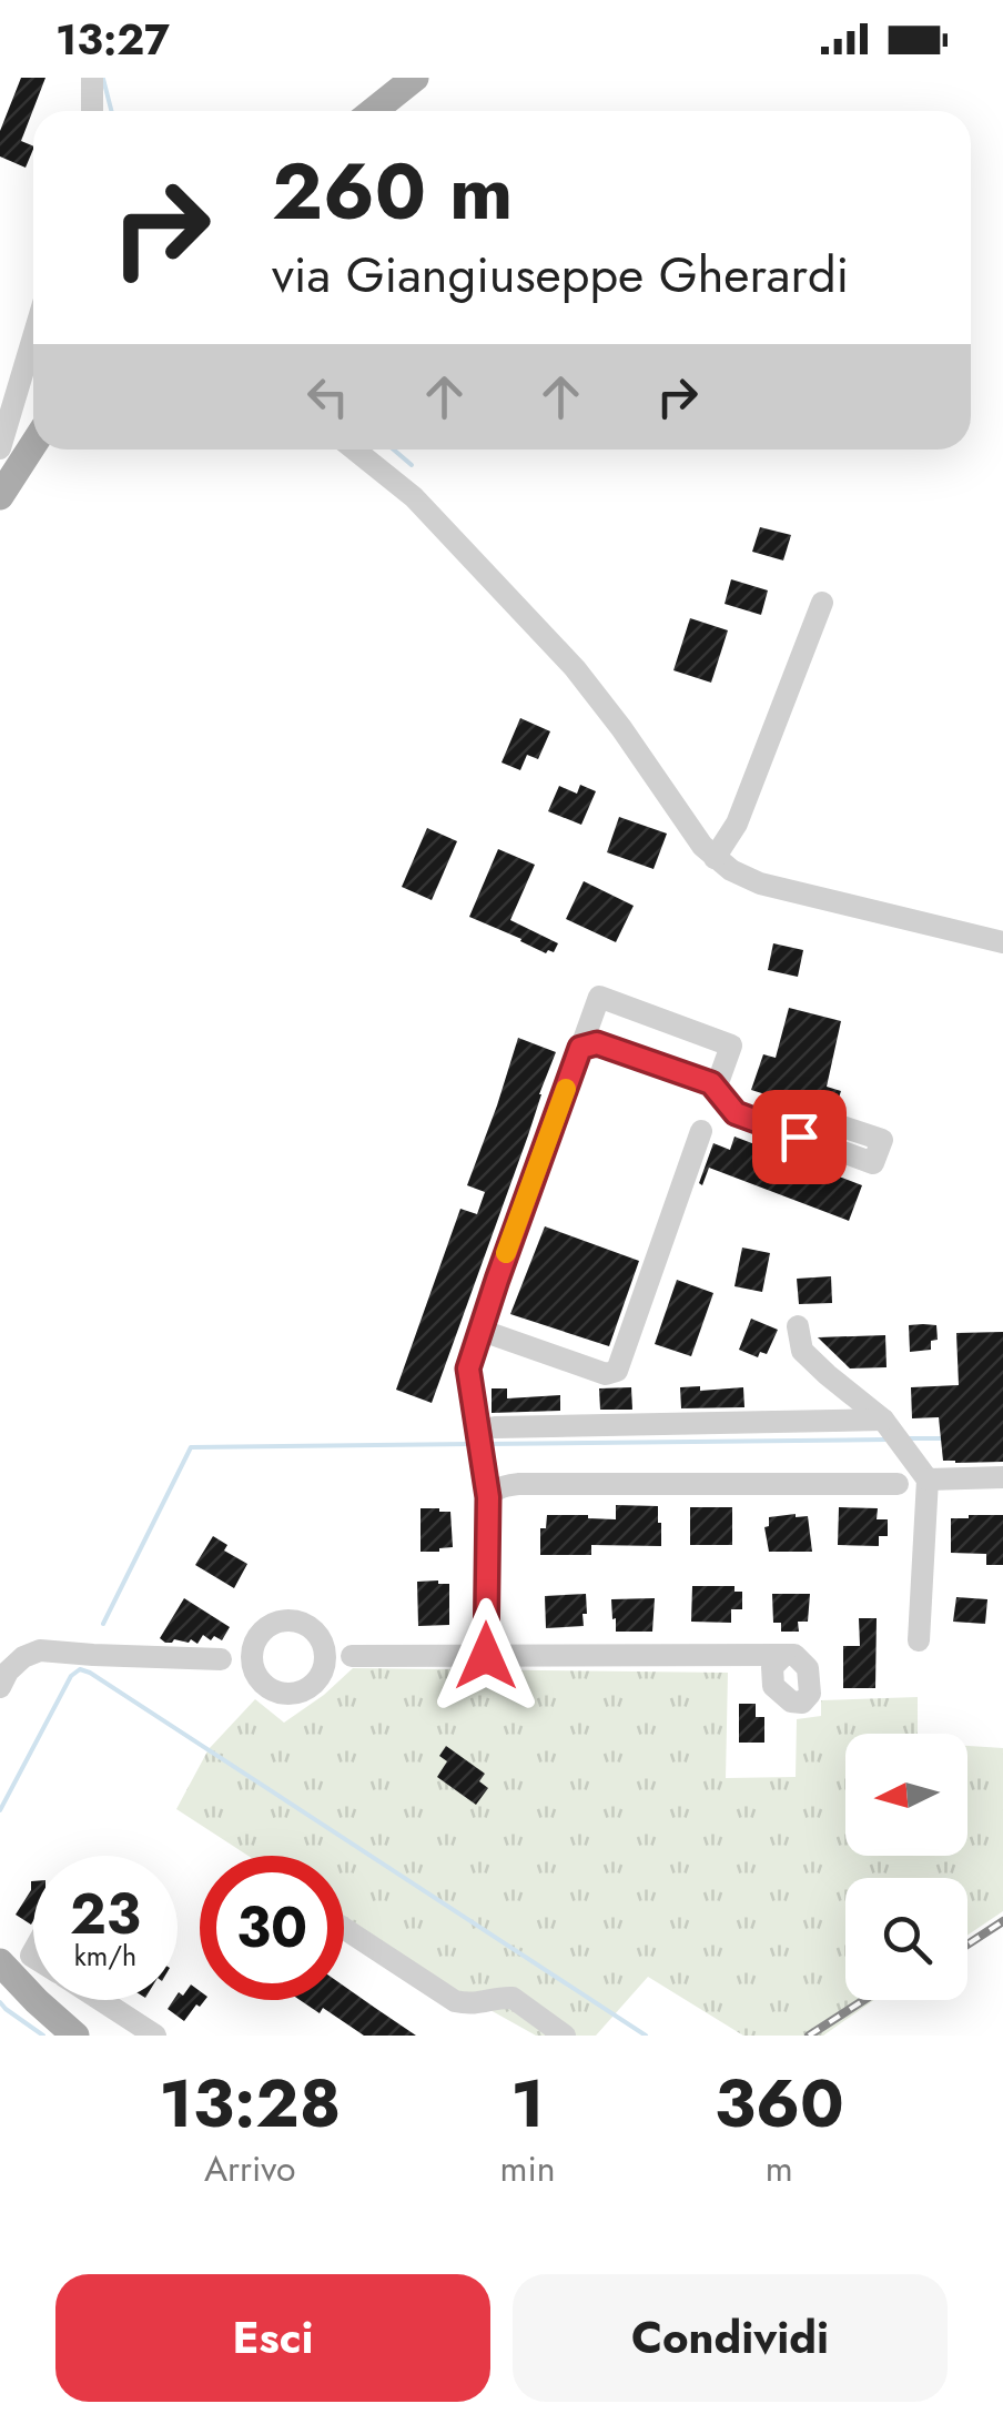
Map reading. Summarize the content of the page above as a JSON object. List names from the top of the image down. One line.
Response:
{"north":"left","page":{"status":"13:27","turn":["260 m","via Giangiuseppe Gherardi"],"speed":"23 km/h","limit":"30","eta":["13:28","Arrivo","1","min","360","m"],"buttons":["Esci","Condividi"]}}
